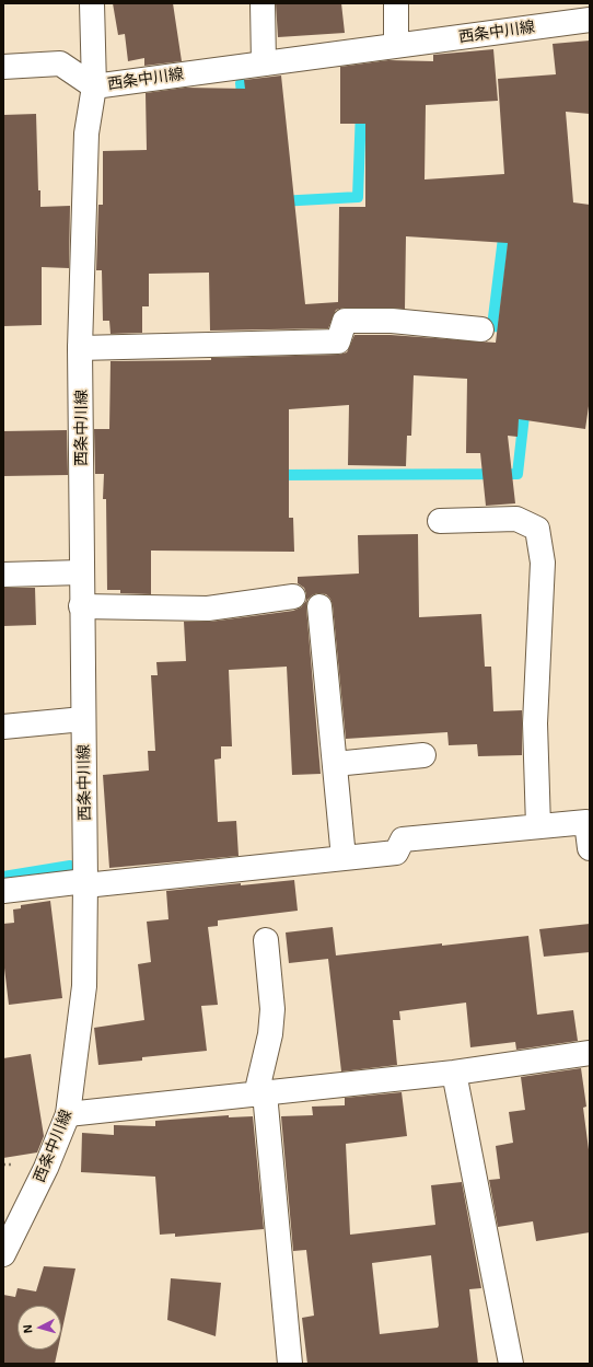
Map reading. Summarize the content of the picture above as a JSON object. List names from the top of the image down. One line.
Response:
{"streets":{"main road":["西条中川線"]},"north":"left"}
